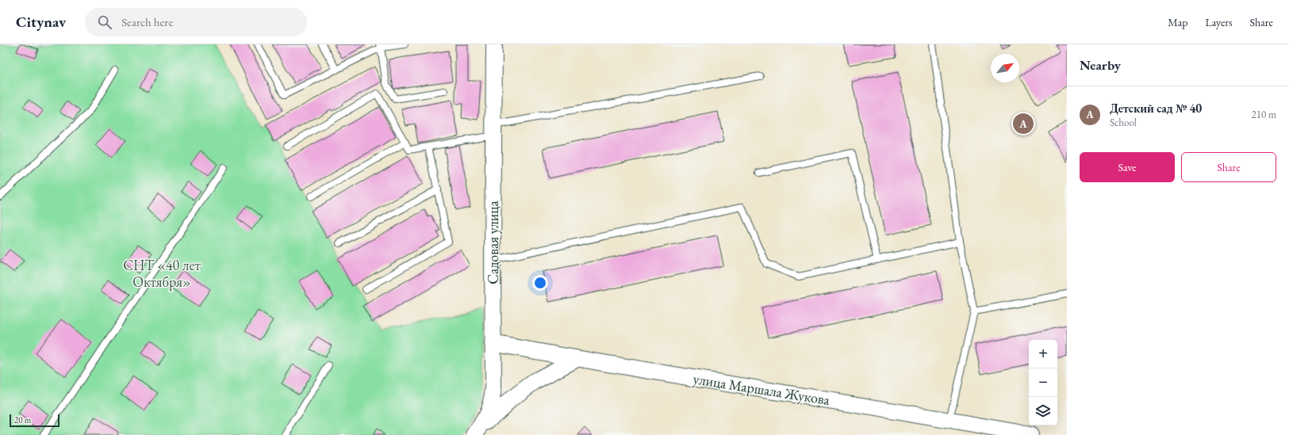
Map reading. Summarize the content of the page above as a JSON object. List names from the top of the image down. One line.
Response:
{"streets":{"street":["Садовая улица","улица Маршала Жукова"]},"crossings":[["Садовая улица","улица Маршала Жукова"]],"parks":["СНТ «40 лет Октября»"],"scale_bar":"20 m","north":"top right","page":{"header":"Citynav","search":"Search here","nav":["Map","Layers","Share"],"heading":"Nearby","list":[{"mark":"A","name":"Детский сад № 40","note":"School","value":"210 m"}],"pins":"A","buttons":["Save","Share"],"map_buttons":["+","−"],"scale":"20 m"}}
